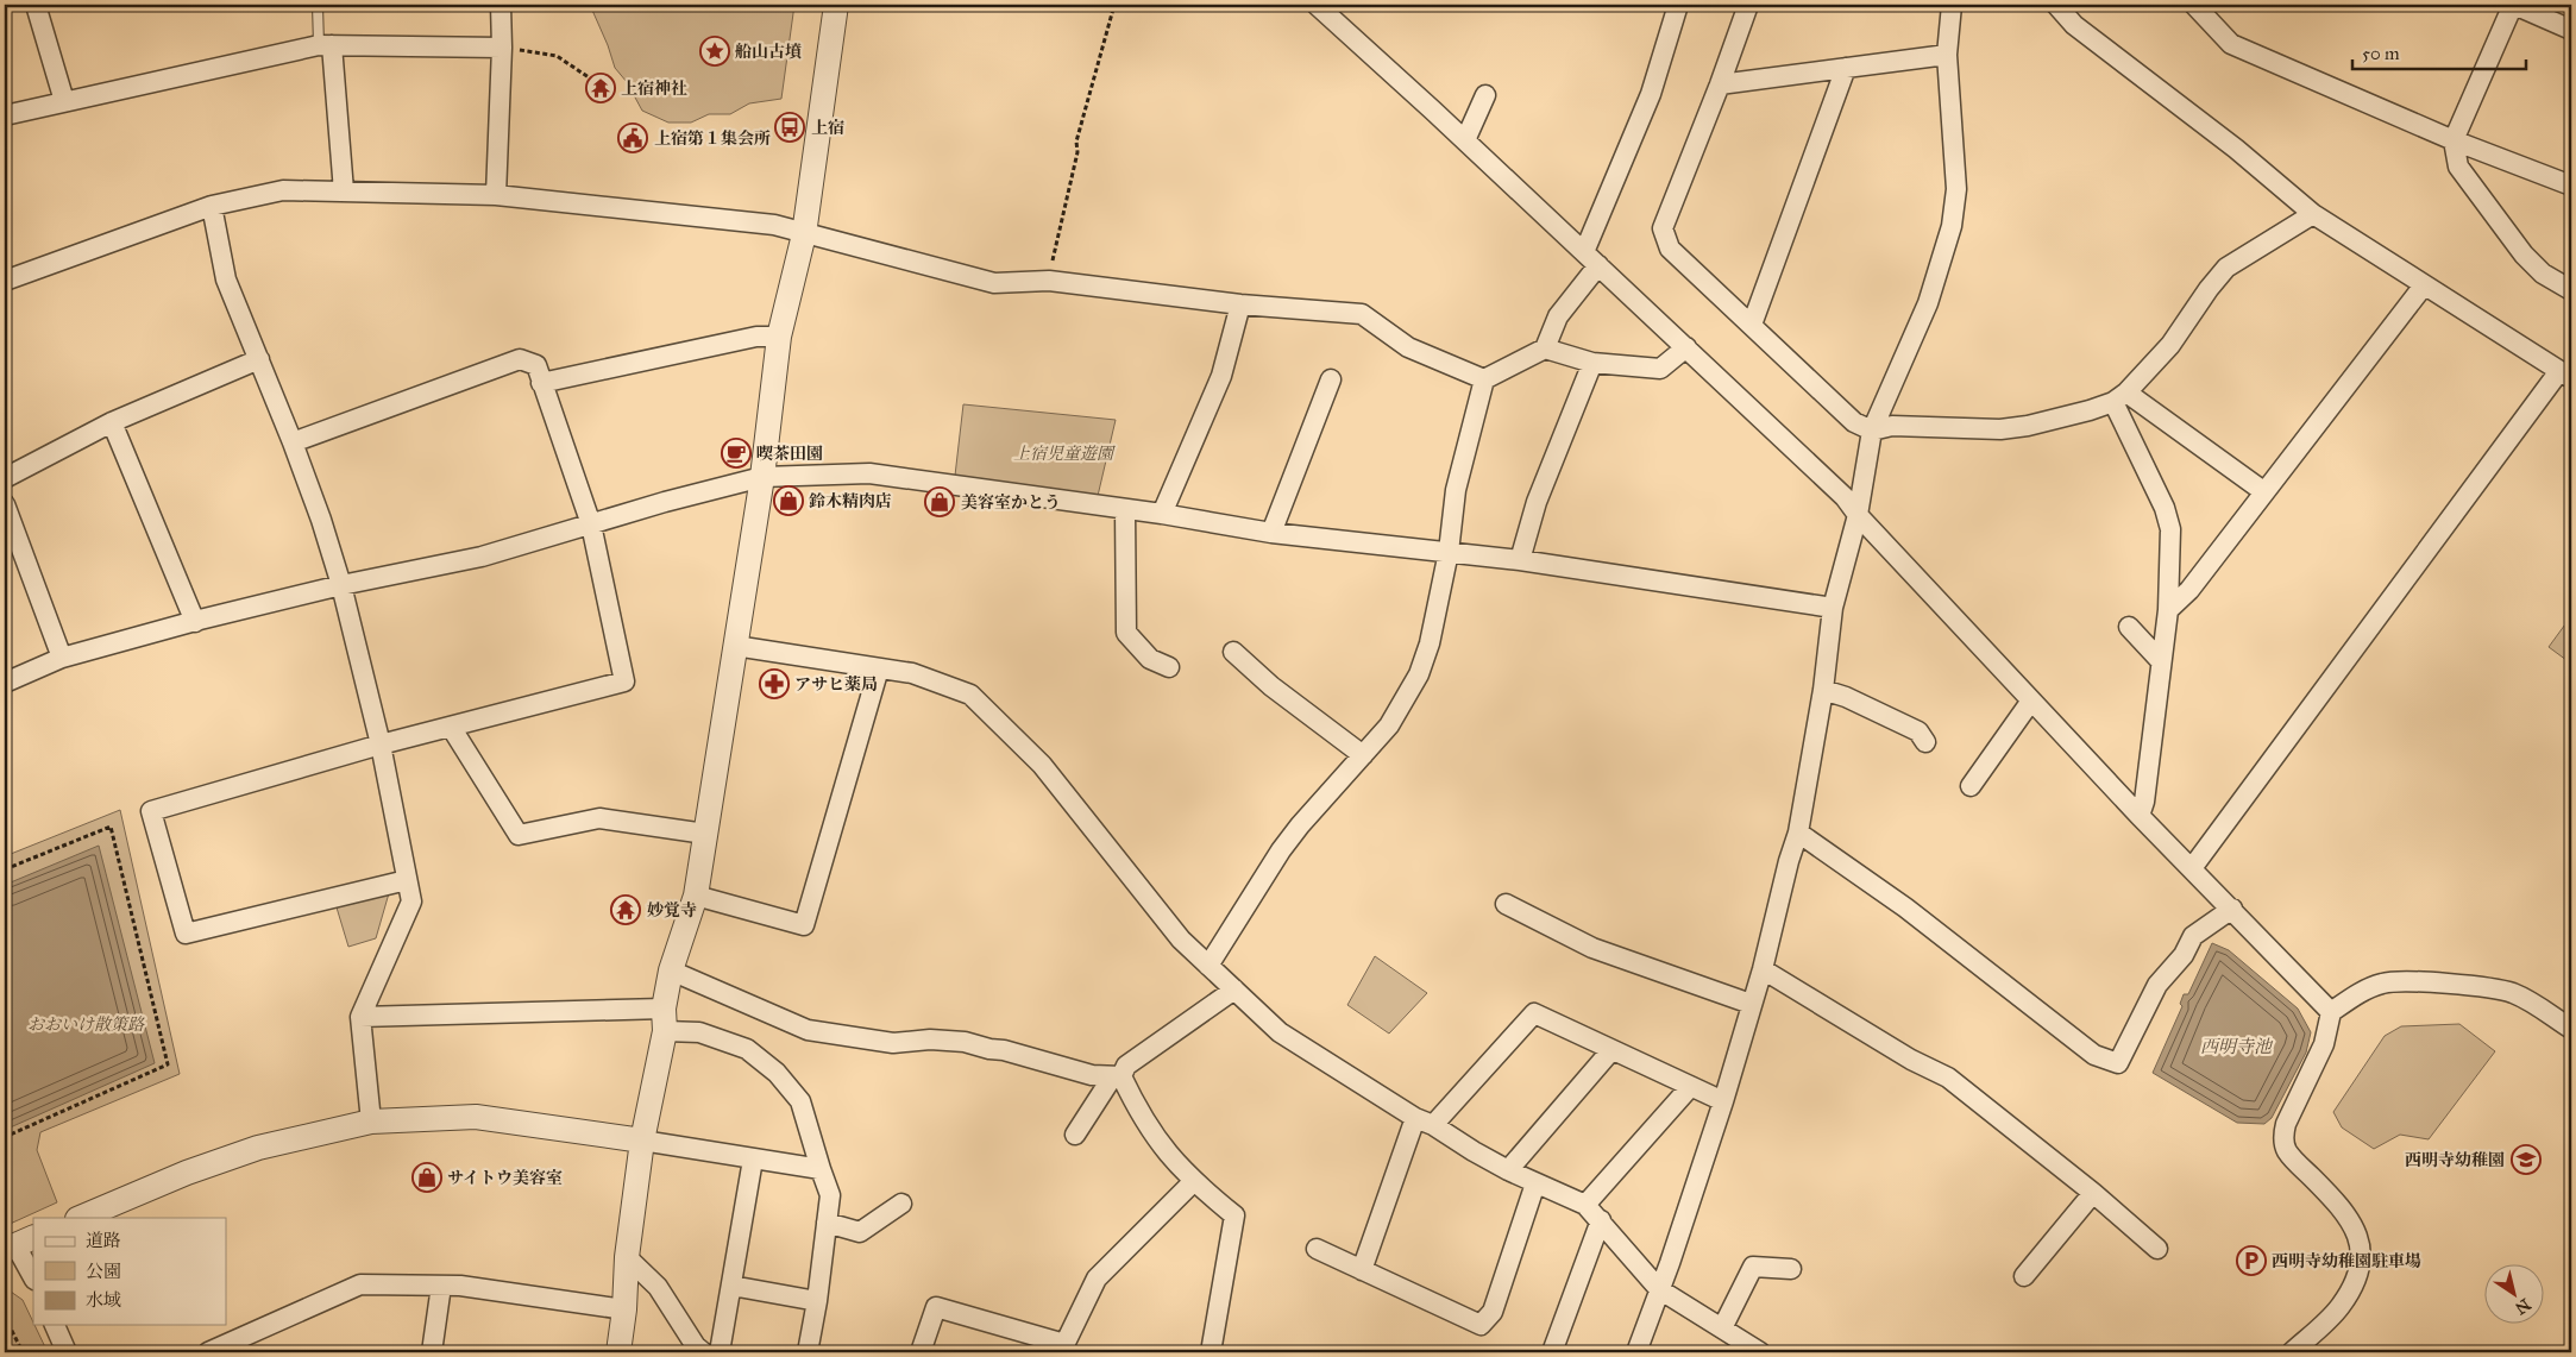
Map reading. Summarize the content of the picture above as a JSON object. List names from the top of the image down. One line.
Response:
{"water":["西明寺池"],"parks":["上宿児童遊園","おおいけ散策路"],"places":{"place":["船山古墳"],"temple":["上宿神社","妙覚寺"],"bus stop":["上宿"],"public building":["上宿第１集会所"],"cafe":["喫茶田園"],"shop":["鈴木精肉店","美容室かとう","サイトウ美容室"],"pharmacy":["アサヒ薬局"],"school or university":["西明寺幼稚園"],"parking":["西明寺幼稚園駐車場"]},"legend":["道路","公園","水域"],"scale_bar":"50 m","north":"bottom right"}
